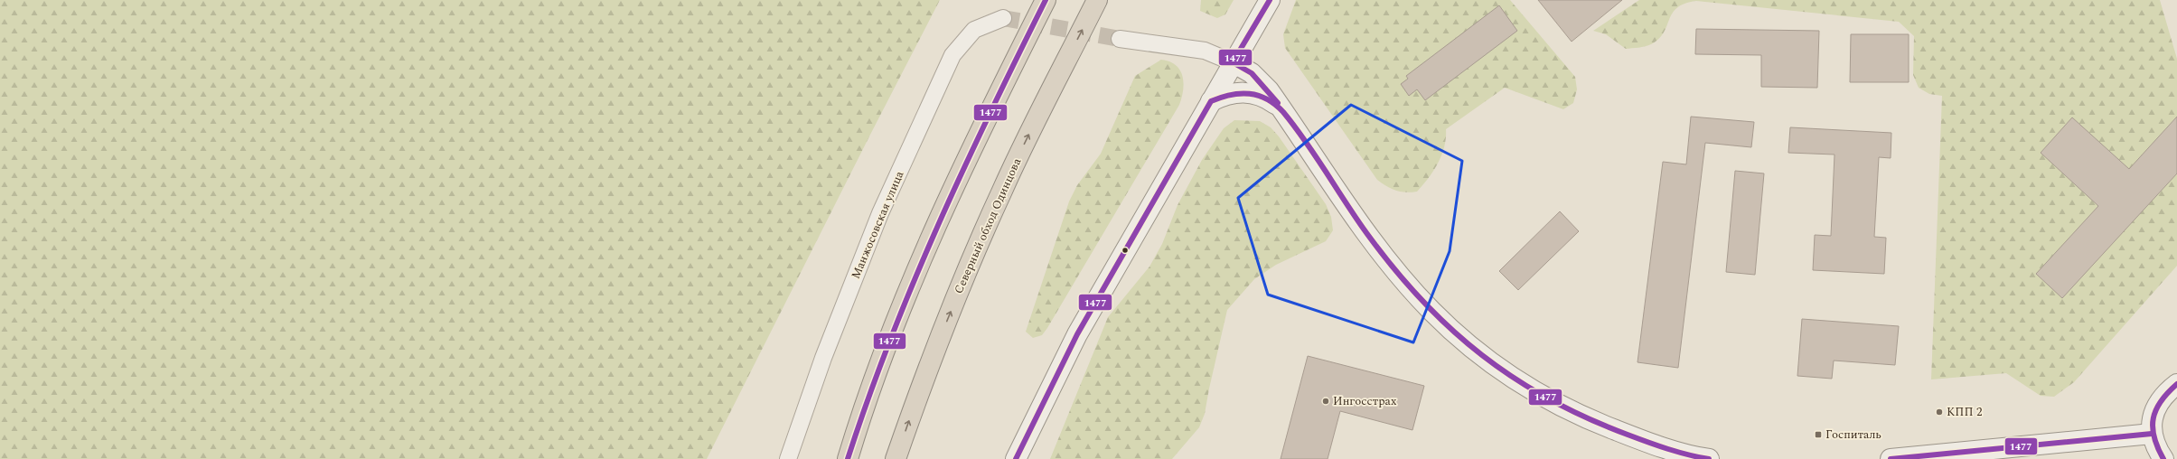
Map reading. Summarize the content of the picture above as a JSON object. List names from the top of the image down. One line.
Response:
{"streets":{"highway":["Северный обход Одинцова"],"street":["Манжосовская улица"]},"places":{"other":["Ингосстрах","КПП 2"],"transit":["Госпиталь"]},"lines":["transit line 1477"]}
